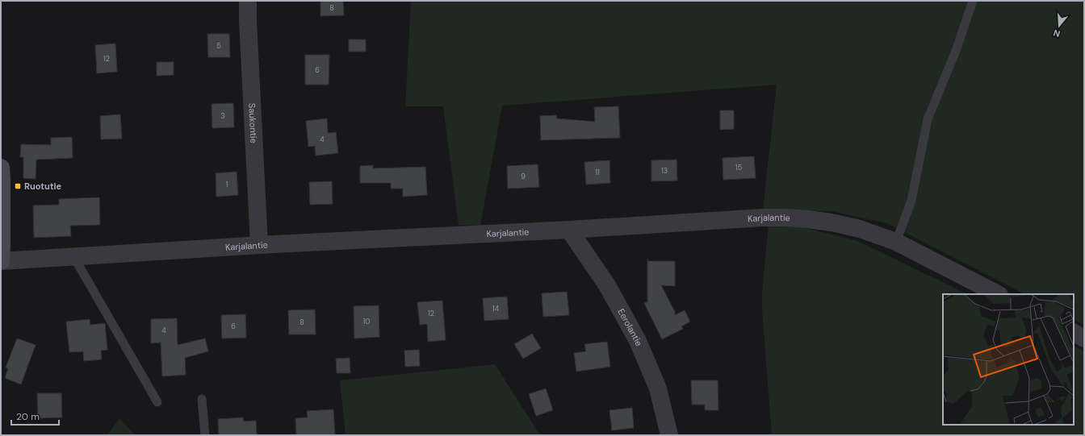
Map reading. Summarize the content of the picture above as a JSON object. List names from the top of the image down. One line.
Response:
{"streets":{"street":["Saukontie","Karjalantie","Eerolantie"]},"crossings":[["Saukontie","Karjalantie"],["Karjalantie","Eerolantie"]],"places":{"transit":["Ruotutie"]},"house_numbers":["8","5","12","6","3","4","15","13","11","9","1","14","12","10","8","6","4"],"scale_bar":"20 m","north":"bottom"}
